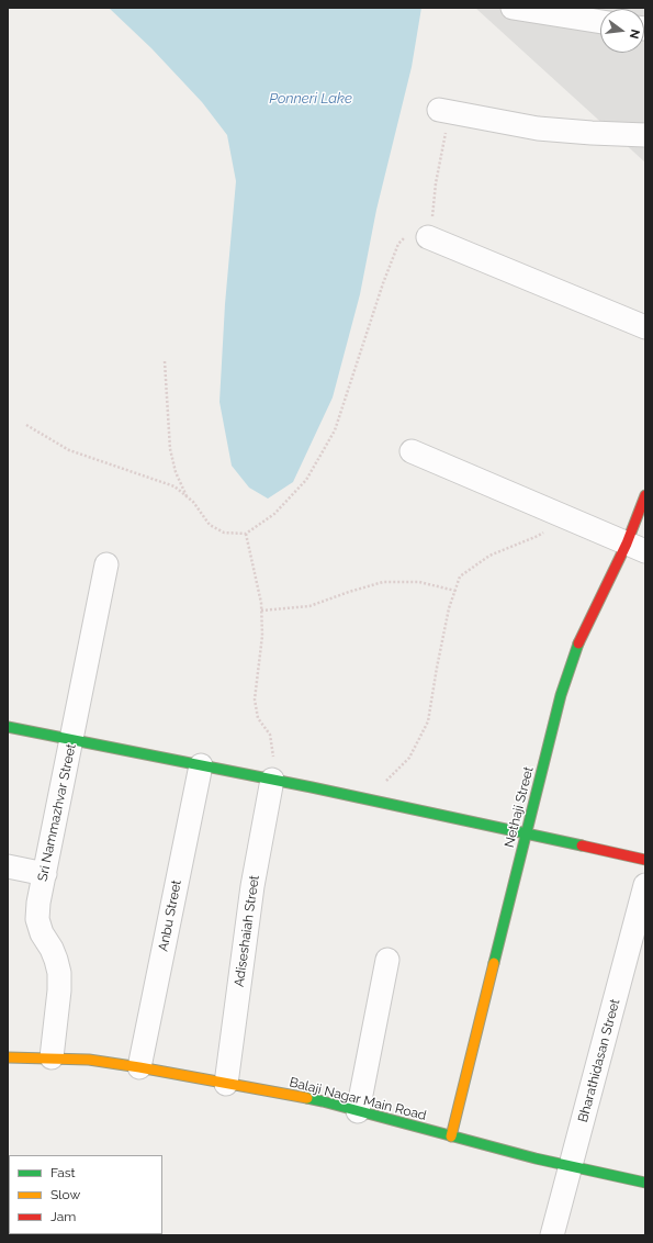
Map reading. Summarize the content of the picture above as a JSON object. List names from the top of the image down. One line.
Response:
{"streets":{"street":["Nethaji Street","Sri Nammazhvar Street","Anbu Street","Adiseshaiah Street","Bharathidasan Street","Balaji Nagar Main Road"]},"crossings":[["Nethaji Street","Balaji Nagar Main Road"],["Sri Nammazhvar Street","Balaji Nagar Main Road"],["Anbu Street","Balaji Nagar Main Road"],["Adiseshaiah Street","Balaji Nagar Main Road"],["Bharathidasan Street","Balaji Nagar Main Road"]],"water":["Ponneri Lake"],"legend":["Fast","Slow","Jam"],"north":"right"}
